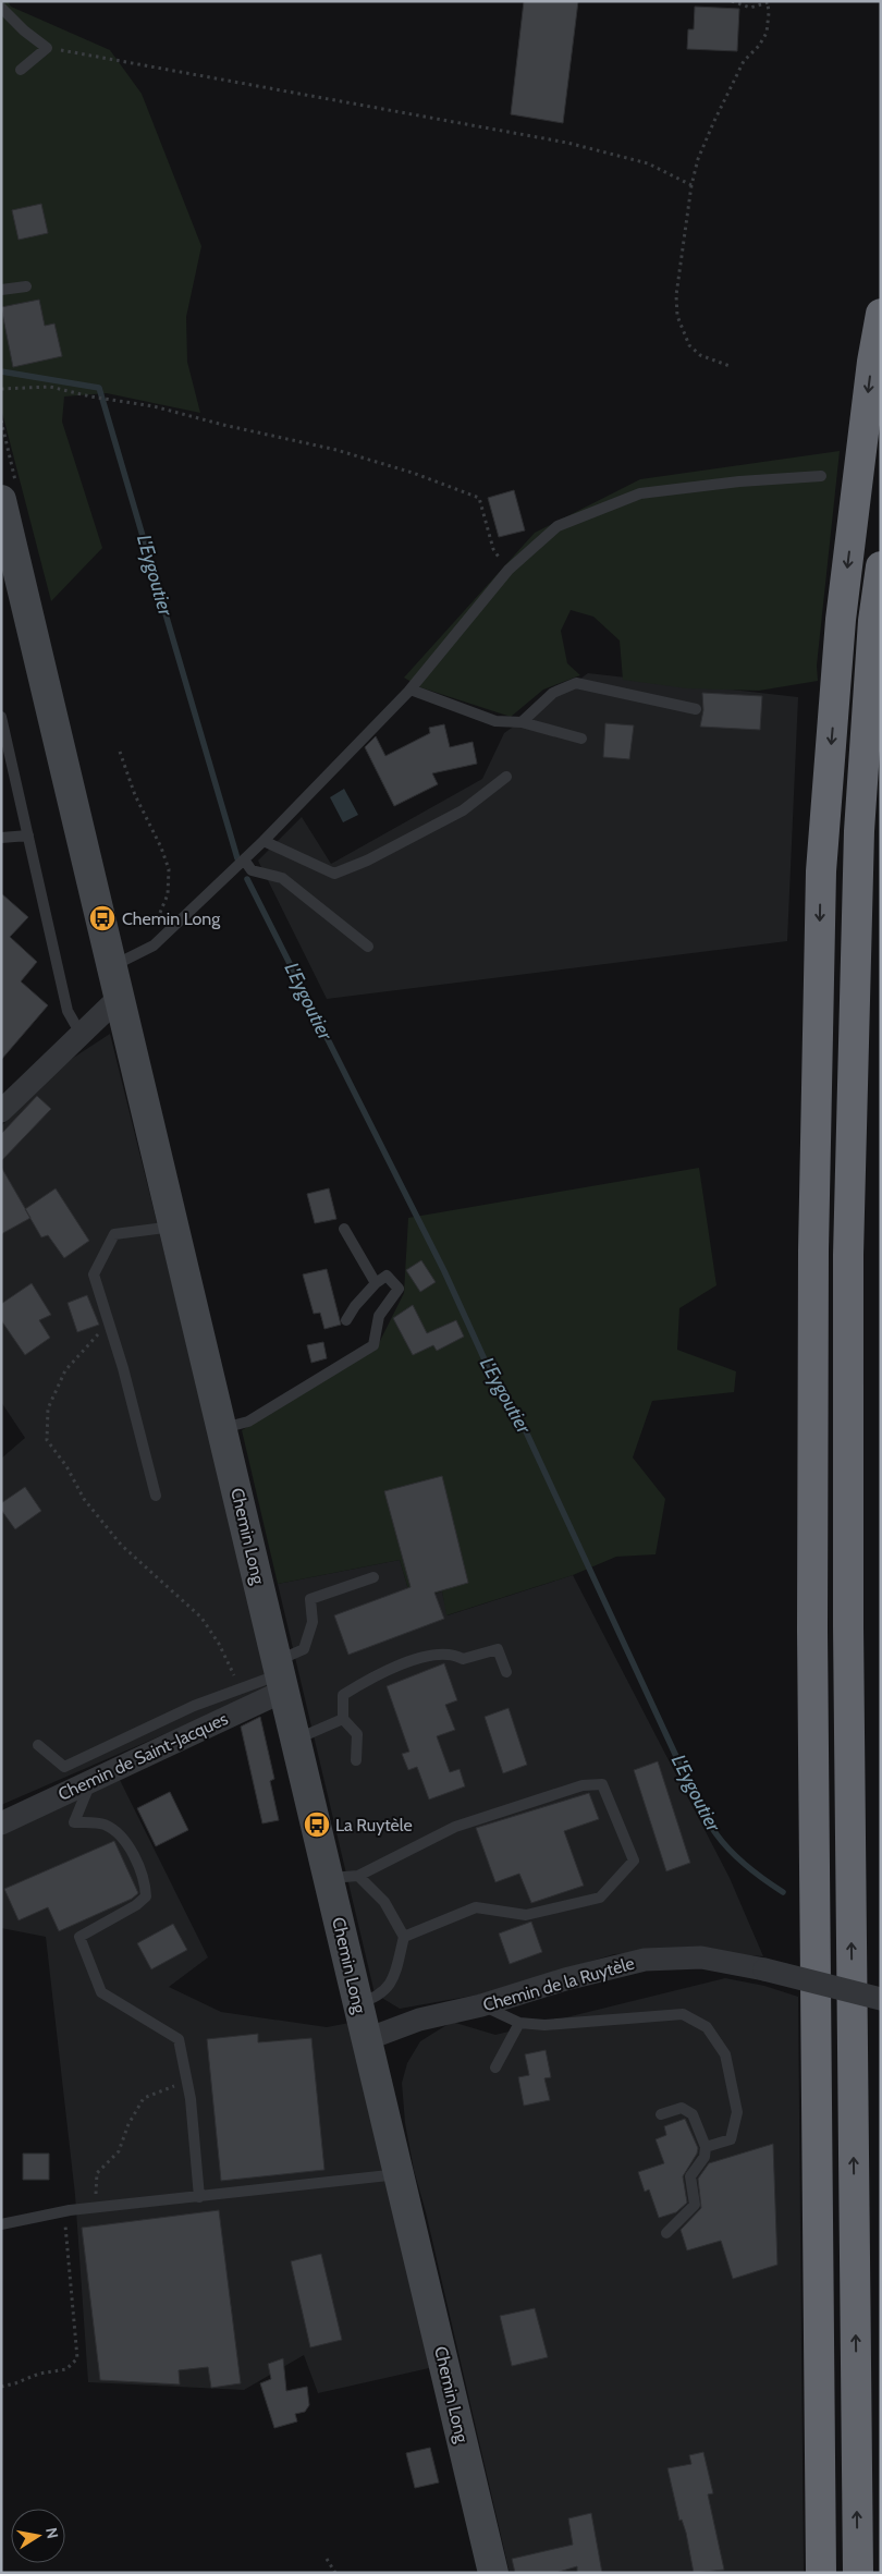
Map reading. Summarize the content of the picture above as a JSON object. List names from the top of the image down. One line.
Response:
{"streets":{"main road":["Chemin Long"],"street":["Chemin de Saint-Jacques","Chemin de la Ruytèle"]},"crossings":[["Chemin Long","Chemin de Saint-Jacques"],["Chemin Long","Chemin de la Ruytèle"]],"water":["L'Eygoutier"],"places":{"bus stop":["Chemin Long","La Ruytèle"]},"north":"right"}
